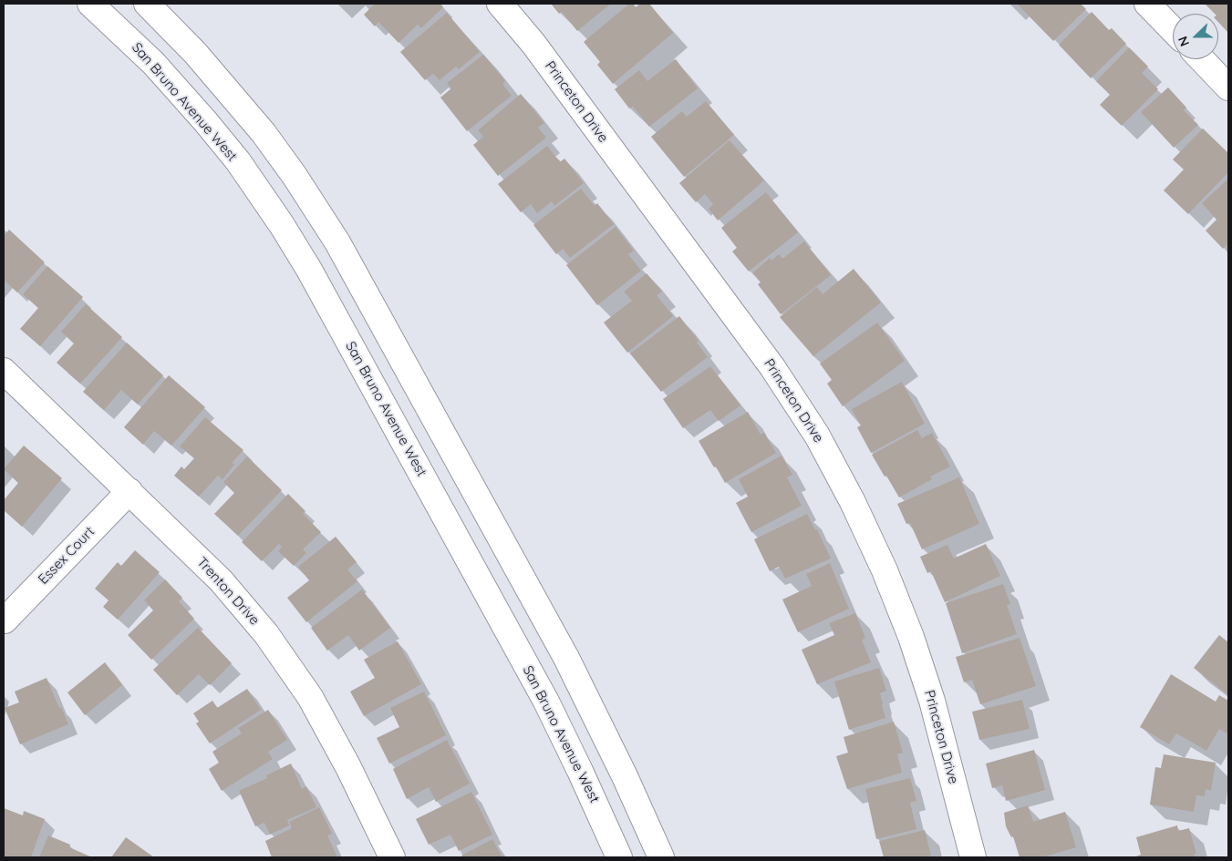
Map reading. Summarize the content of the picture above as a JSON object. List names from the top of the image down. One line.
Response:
{"streets":{"main road":["San Bruno Avenue West","Princeton Drive","Essex Court","Trenton Drive"]},"crossings":[["Essex Court","Trenton Drive"]],"north":"left"}
